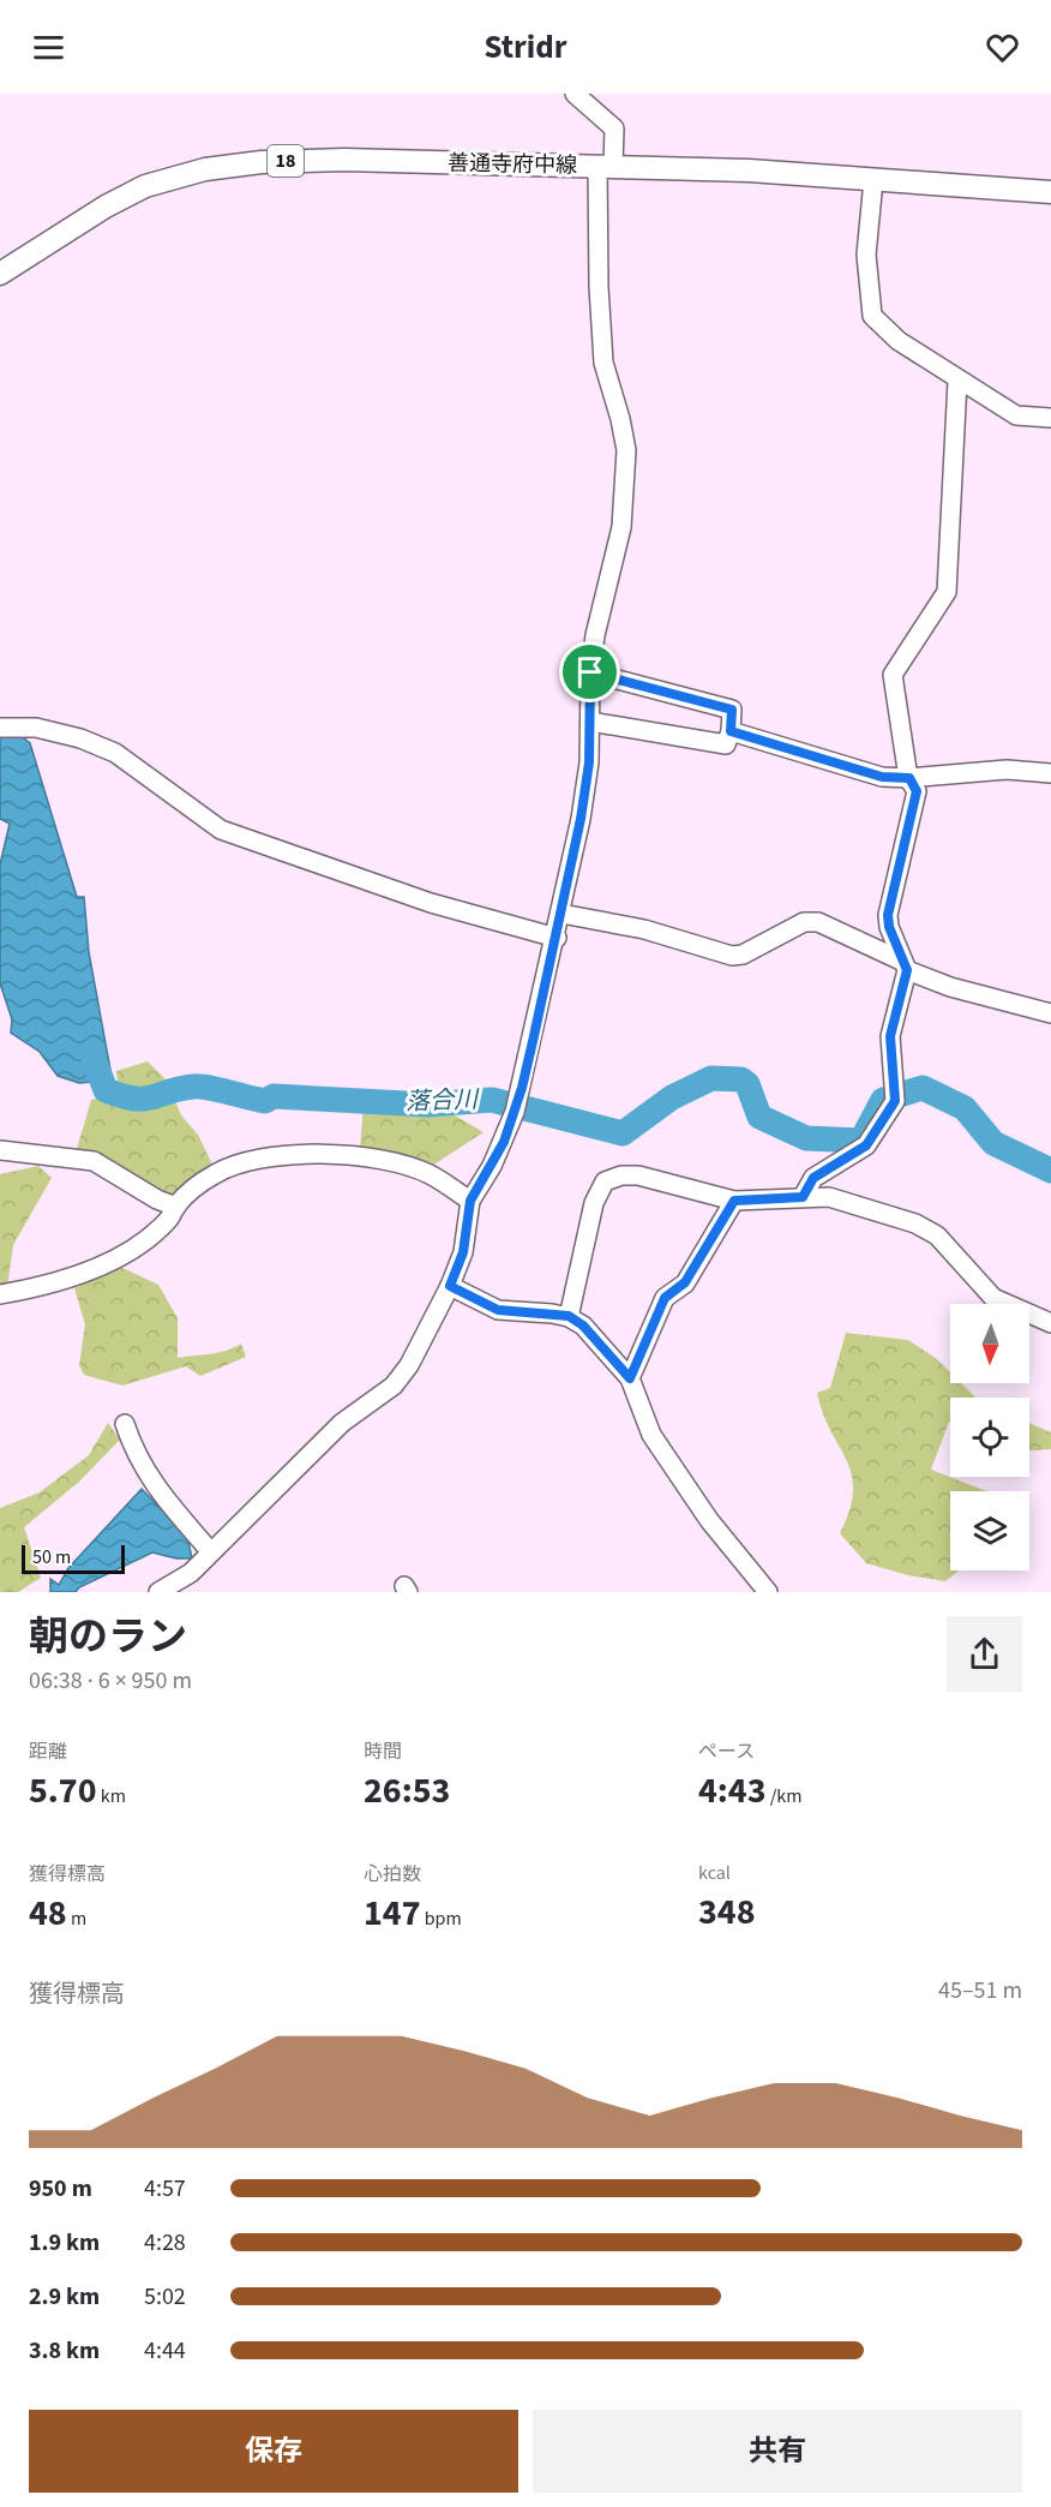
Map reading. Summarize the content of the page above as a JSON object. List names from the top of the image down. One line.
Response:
{"streets":{"main road":["18","善通寺府中線"]},"water":["落合川"],"scale_bar":"50 m","north":"bottom","page":{"header":"Stridr","scale":"50 m","heading":["朝のラン","06:38 · 6 × 950 m"],"stats":[["距離","5.70 km"],["時間","26:53"],["ペース","4:43 /km"],["獲得標高","48 m"],["心拍数","147 bpm"],["kcal","348"]],"chart":["獲得標高","45–51 m"],"list":[{"name":"950 m","note":"4:57"},{"name":"1.9 km","note":"4:28"},{"name":"2.9 km","note":"5:02"},{"name":"3.8 km","note":"4:44"}],"buttons":["保存","共有"]}}
